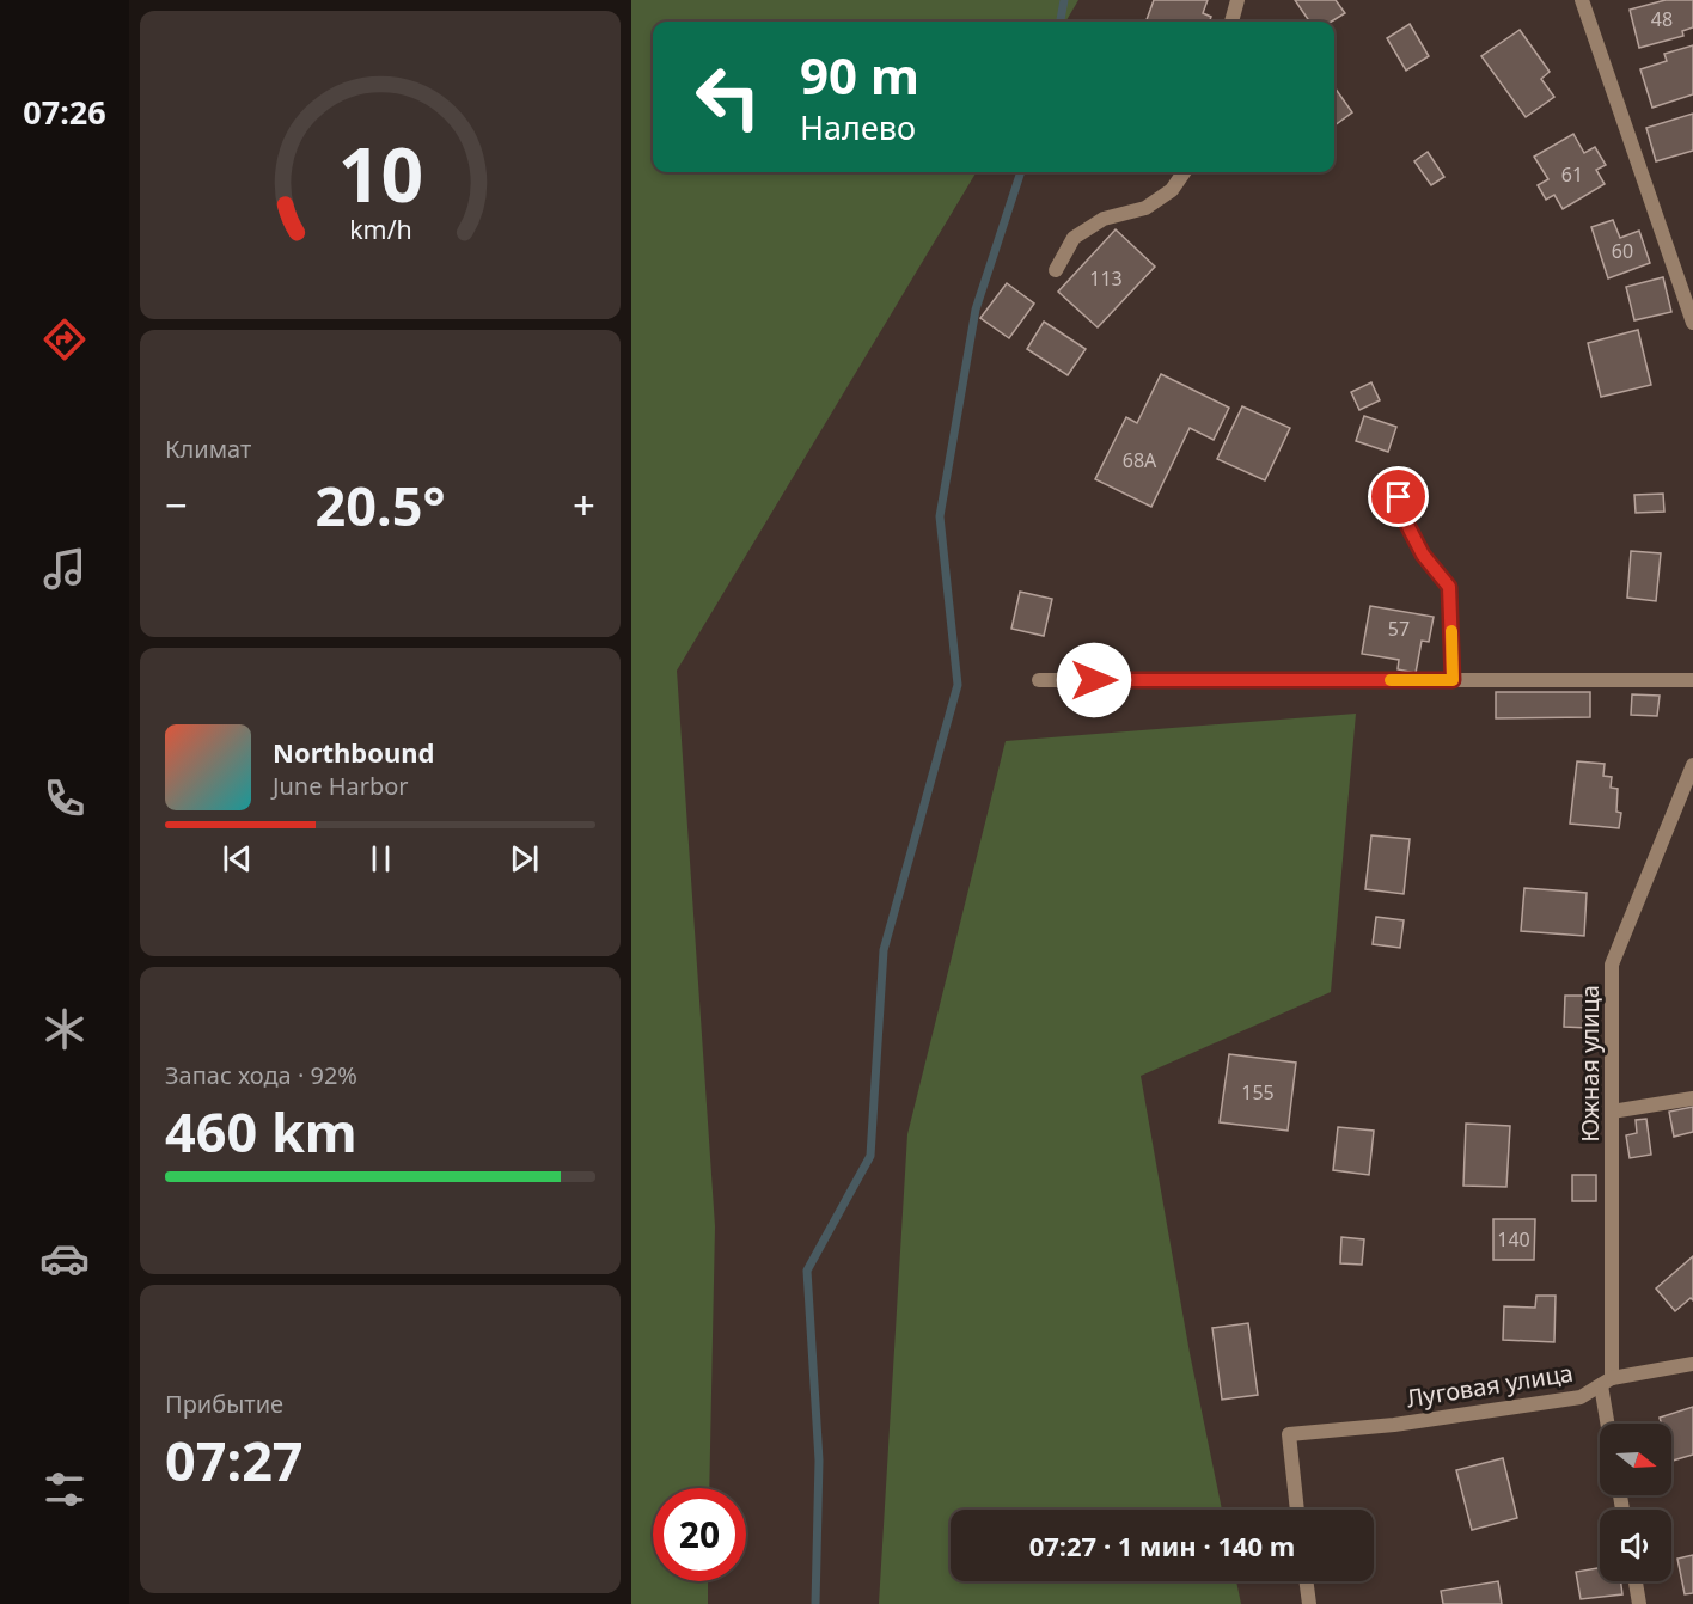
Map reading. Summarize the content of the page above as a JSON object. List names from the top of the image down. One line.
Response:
{"streets":{"street":["Южная улица","Луговая улица"]},"crossings":[["Южная улица","Луговая улица"]],"house_numbers":["48","61","60","113","68А","57","155","140"],"north":"right","page":{"tabs":"07:26","turn":["90 m","Налево"],"tile":["Климат",["Запас хода · 92%","460 km"],["Прибытие","07:27"]],"heat":["−","20.5°","+"],"song":["Northbound","June Harbor"],"limit":"20","trip":"07:27 · 1 мин · 140 m","gauge":["10","km/h"]}}
